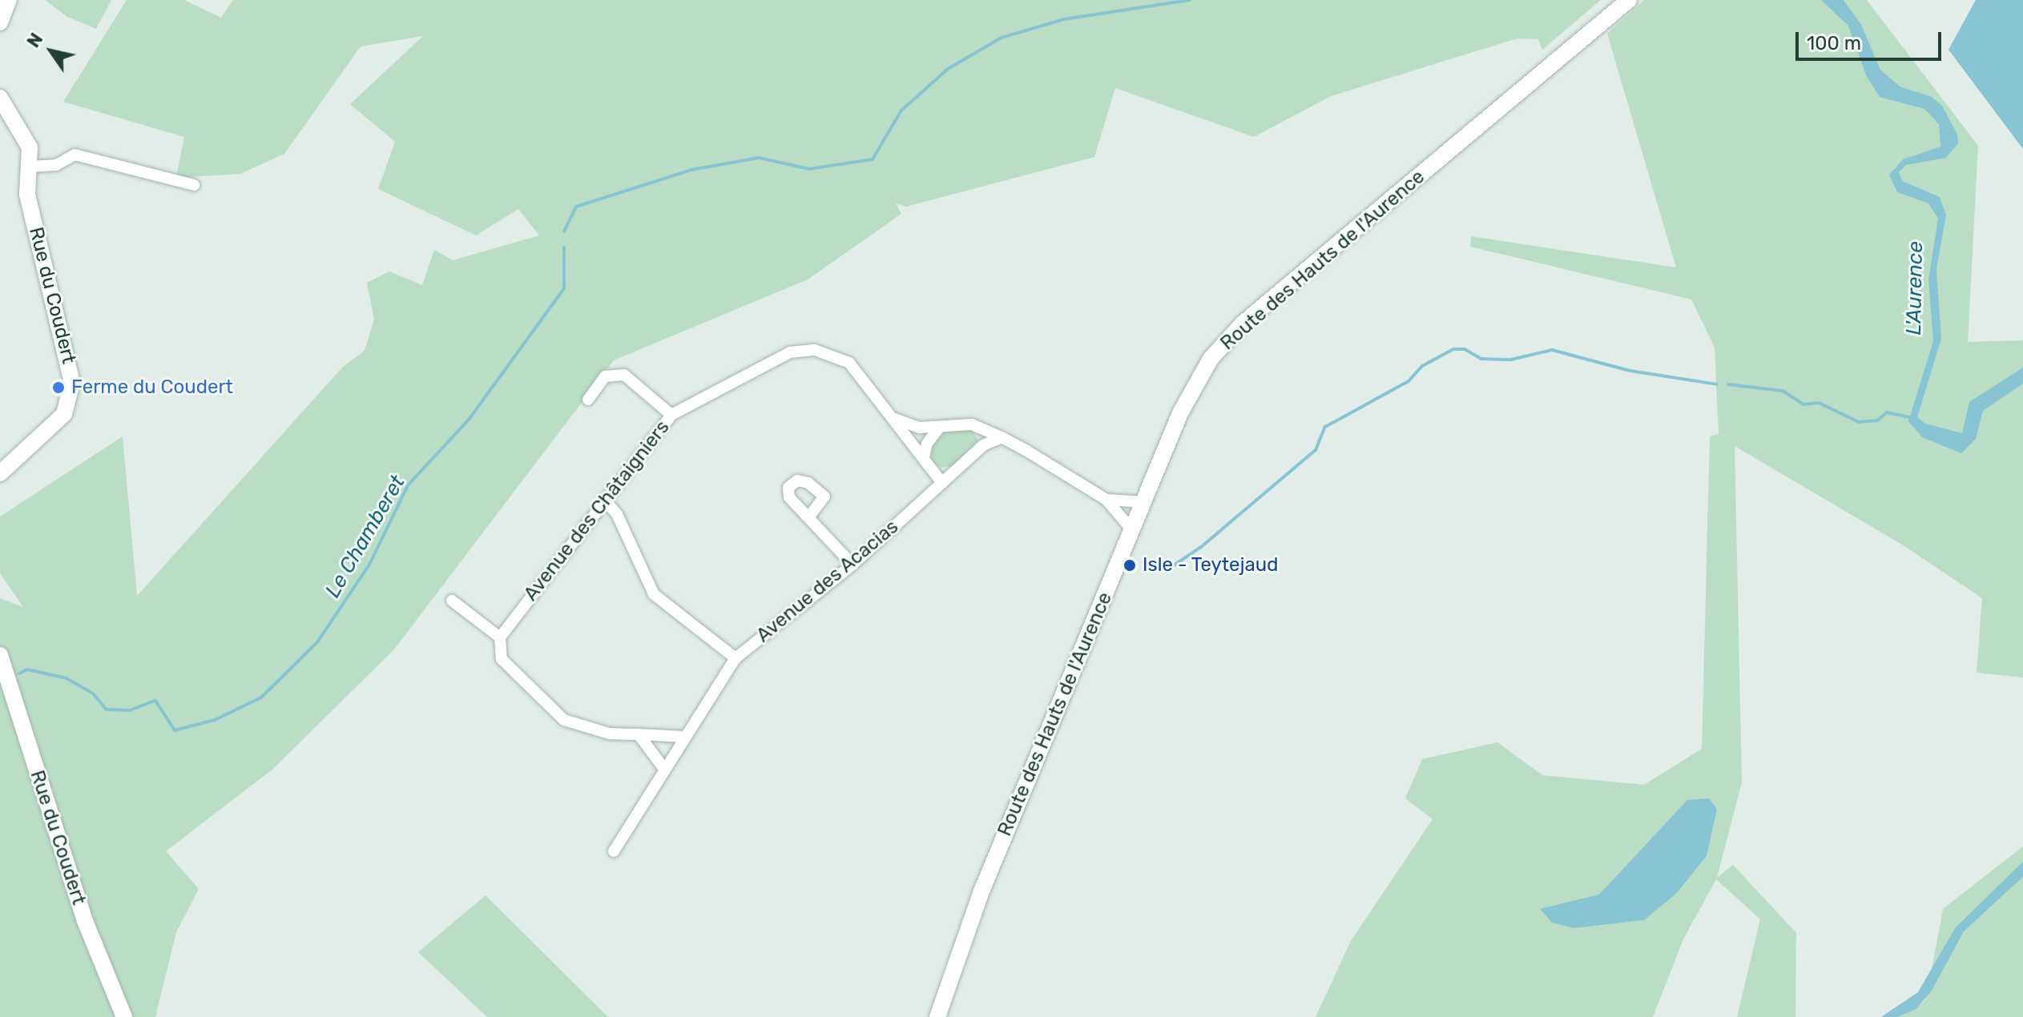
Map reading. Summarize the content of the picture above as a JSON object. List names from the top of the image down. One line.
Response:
{"streets":{"main road":["Route des Hauts de l'Aurence","Rue du Coudert"],"street":["Avenue des Châtaigniers","Avenue des Acacias"]},"crossings":[["Avenue des Châtaigniers","Avenue des Acacias"]],"water":["L'Aurence","Le Chamberet"],"places":["Ferme du Coudert","Isle - Teytejaud"],"scale_bar":"100 m","north":"top left"}
